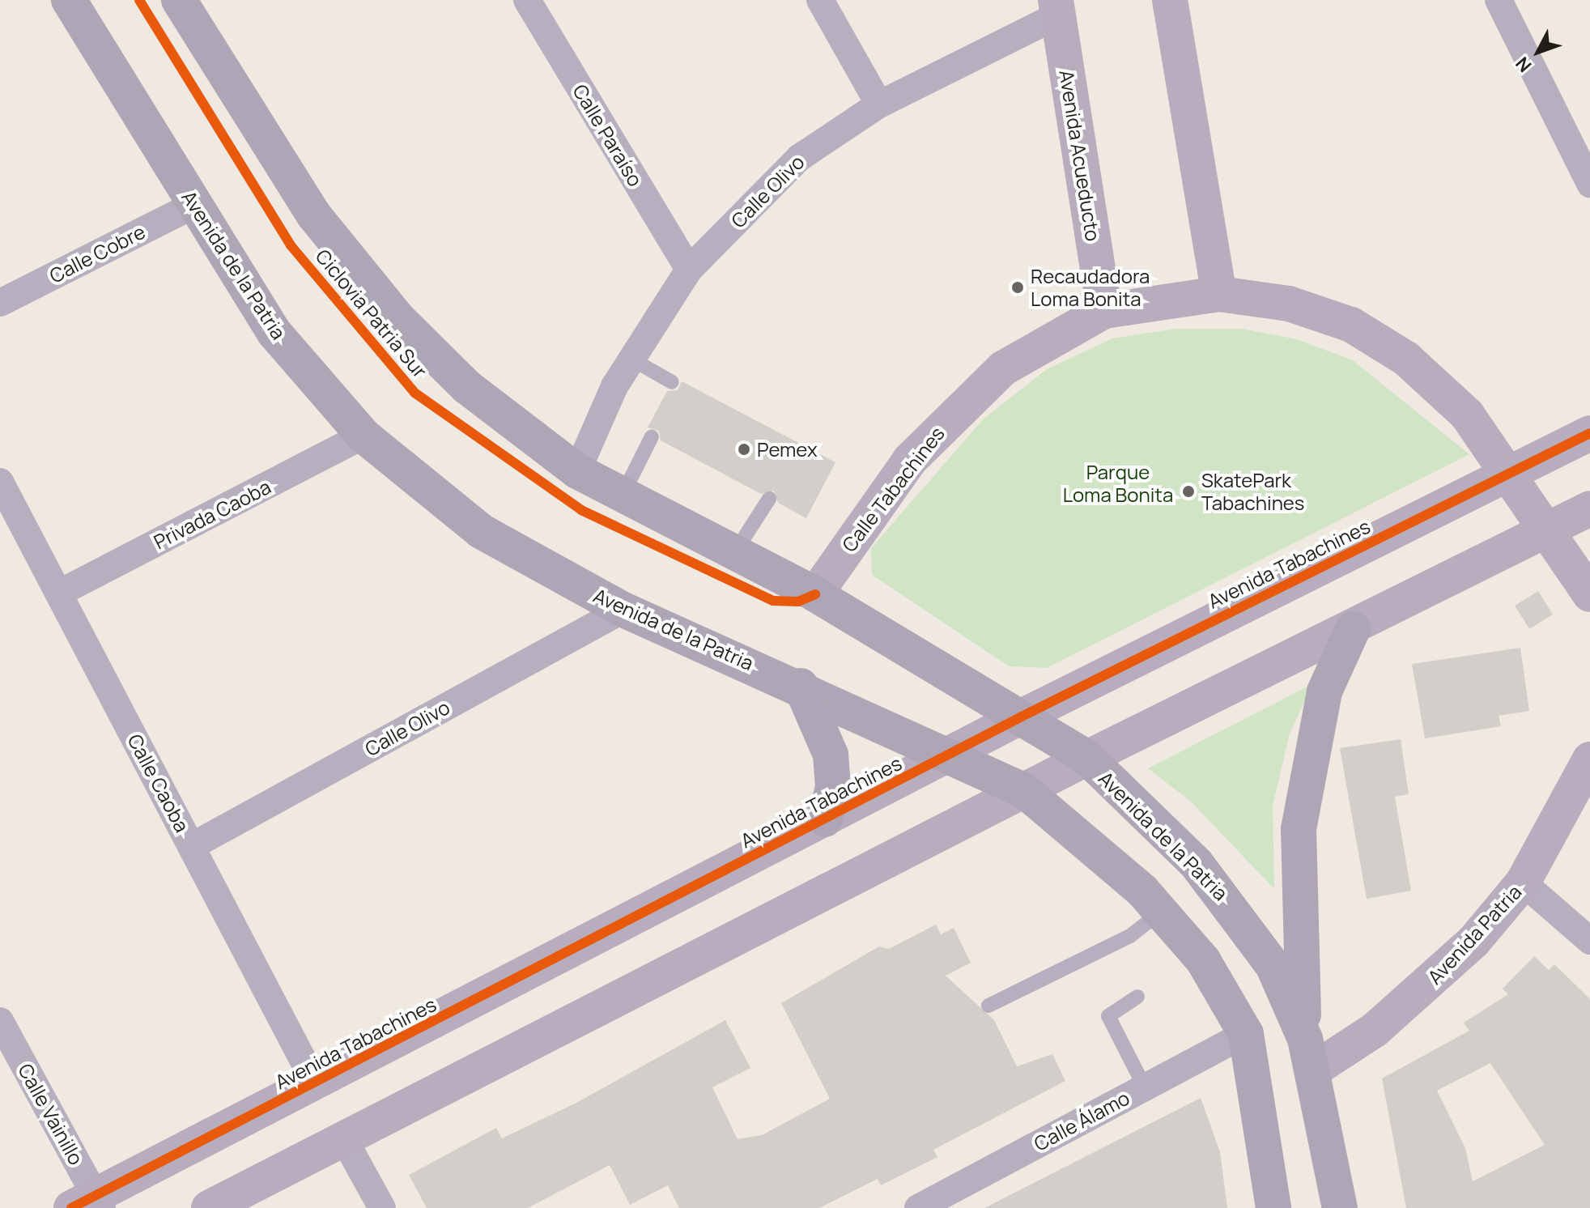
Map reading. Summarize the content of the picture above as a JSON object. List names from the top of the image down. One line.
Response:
{"streets":{"main road":["Avenida de la Patria"],"street":["Calle Paraíso","Avenida Acueducto","Calle Olivo","Calle Cobre","Calle Tabachines","Privada Caoba","Avenida Tabachines","Calle Caoba","Avenida Patria","Calle Vainillo","Calle Álamo"],"cycle path":["Ciclovia Patria Sur"]},"crossings":[["Calle Paraíso","Calle Olivo"],["Avenida Acueducto","Calle Olivo"],["Avenida Acueducto","Calle Tabachines"],["Calle Olivo","Avenida de la Patria"],["Calle Olivo","Calle Caoba"],["Calle Cobre","Avenida de la Patria"],["Avenida de la Patria","Calle Tabachines"],["Avenida de la Patria","Privada Caoba"],["Avenida de la Patria","Avenida Tabachines"],["Avenida de la Patria","Avenida Patria"],["Avenida de la Patria","Calle Álamo"],["Calle Tabachines","Avenida Tabachines"],["Privada Caoba","Calle Caoba"],["Avenida Tabachines","Calle Caoba"],["Avenida Tabachines","Calle Vainillo"]],"parks":["Parque Loma Bonita"],"places":["Recaudadora Loma Bonita","Pemex","SkatePark Tabachines"],"north":"bottom left"}
